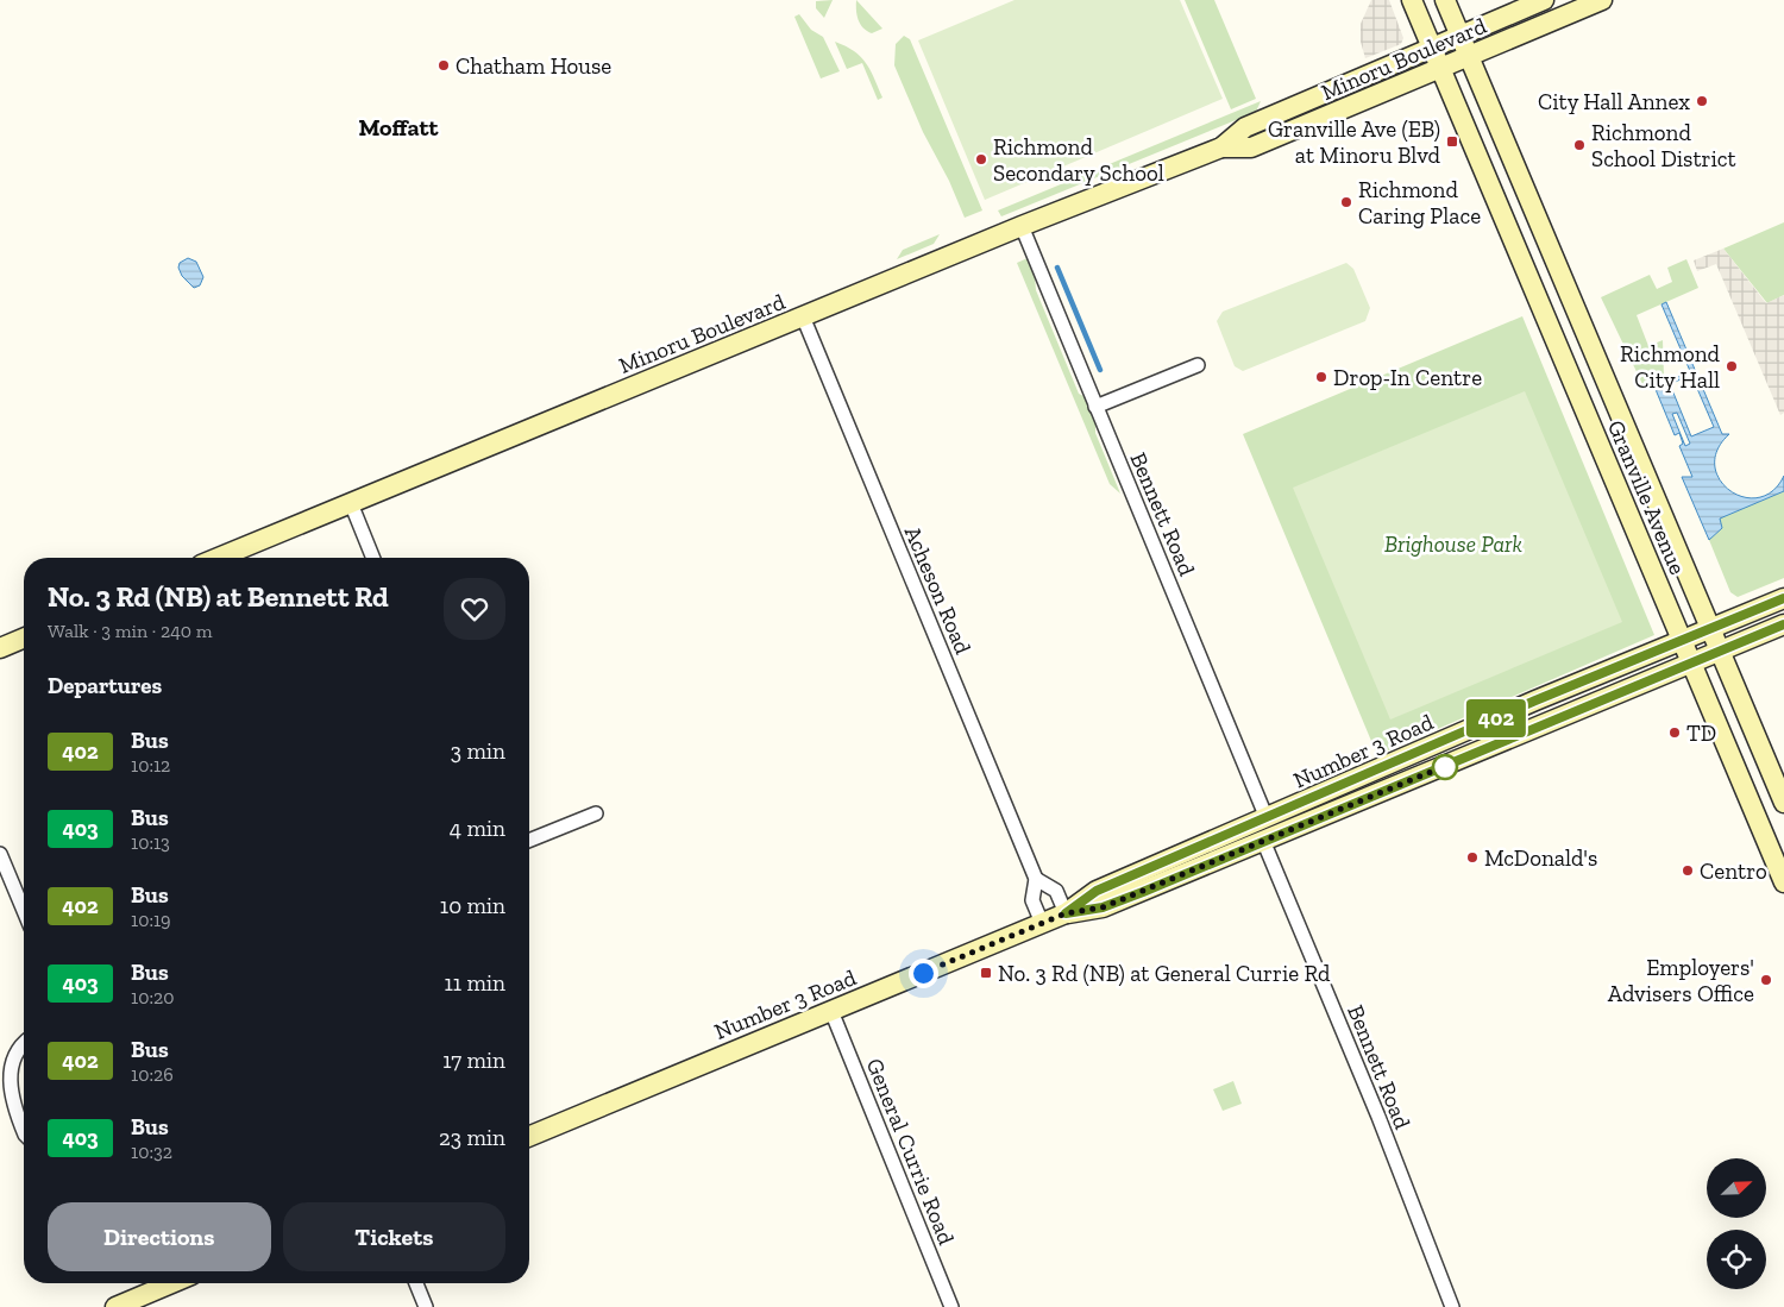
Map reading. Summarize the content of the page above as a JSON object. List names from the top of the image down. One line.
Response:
{"streets":{"main road":["Minoru Boulevard","Granville Avenue","Number 3 Road"],"street":["Bennett Road","Acheson Road","General Currie Road"]},"crossings":[["Minoru Boulevard","Granville Avenue"],["Minoru Boulevard","Bennett Road"],["Minoru Boulevard","Acheson Road"],["Granville Avenue","Number 3 Road"],["Bennett Road","Number 3 Road"],["Acheson Road","Number 3 Road"],["Number 3 Road","General Currie Road"]],"districts":["Moffatt"],"parks":["Brighouse Park"],"places":{"other":["Chatham House","City Hall Annex","Richmond School District","Richmond Secondary School","Richmond Caring Place","Richmond City Hall","Drop-In Centre","TD","McDonald's","Centro","Employers' Advisers Office"],"transit":["Granville Ave (EB) at Minoru Blvd","No. 3 Rd (NB) at General Currie Rd"]},"lines":["bus line 402"],"north":"top right","page":{"on_map":"402","heading":[["No. 3 Rd (NB) at Bennett Rd","Walk · 3 min · 240 m"],"Departures"],"list":[{"mark":"402","name":"Bus","note":"10:12","value":"3 min"},{"mark":"403","name":"Bus","note":"10:13","value":"4 min"},{"mark":"402","name":"Bus","note":"10:19","value":"10 min"},{"mark":"403","name":"Bus","note":"10:20","value":"11 min"},{"mark":"402","name":"Bus","note":"10:26","value":"17 min"},{"mark":"403","name":"Bus","note":"10:32","value":"23 min"}],"buttons":["Directions","Tickets"]}}
